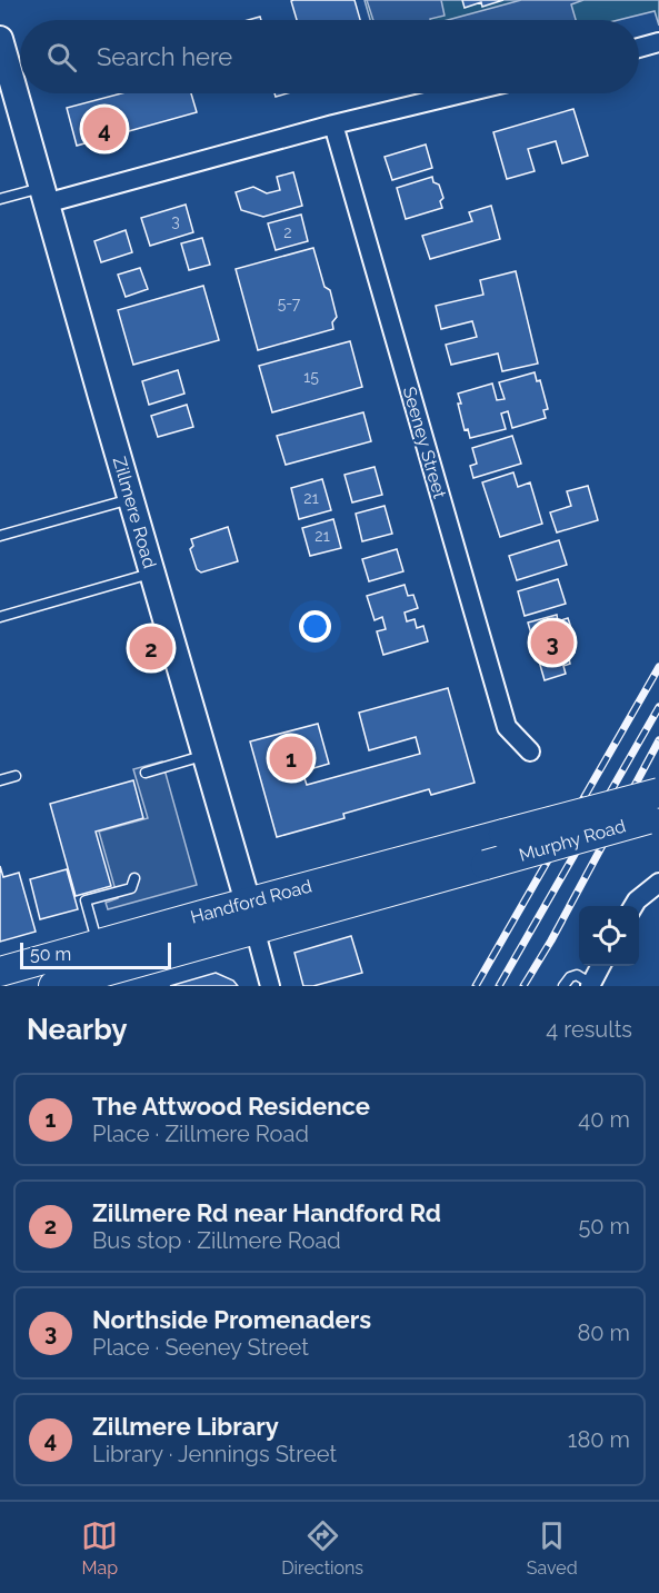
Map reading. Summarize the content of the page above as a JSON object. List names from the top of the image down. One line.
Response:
{"streets":{"main road":["Zillmere Road","Murphy Road","Handford Road"],"street":["Seeney Street"]},"crossings":[["Zillmere Road","Handford Road"],["Murphy Road","Handford Road"]],"house_numbers":["3","2","5-7","15","21","21"],"scale_bar":"50 m","page":{"search":"Search here","pins":["4","3","2","1"],"scale":"50 m","heading":["Nearby","4 results"],"list":[{"mark":"1","name":"The Attwood Residence","note":"Place · Zillmere Road","value":"40 m"},{"mark":"2","name":"Zillmere Rd near Handford Rd","note":"Bus stop · Zillmere Road","value":"50 m"},{"mark":"3","name":"Northside Promenaders","note":"Place · Seeney Street","value":"80 m"},{"mark":"4","name":"Zillmere Library","note":"Library · Jennings Street","value":"180 m"}],"nav":["Map","Directions","Saved"]}}
